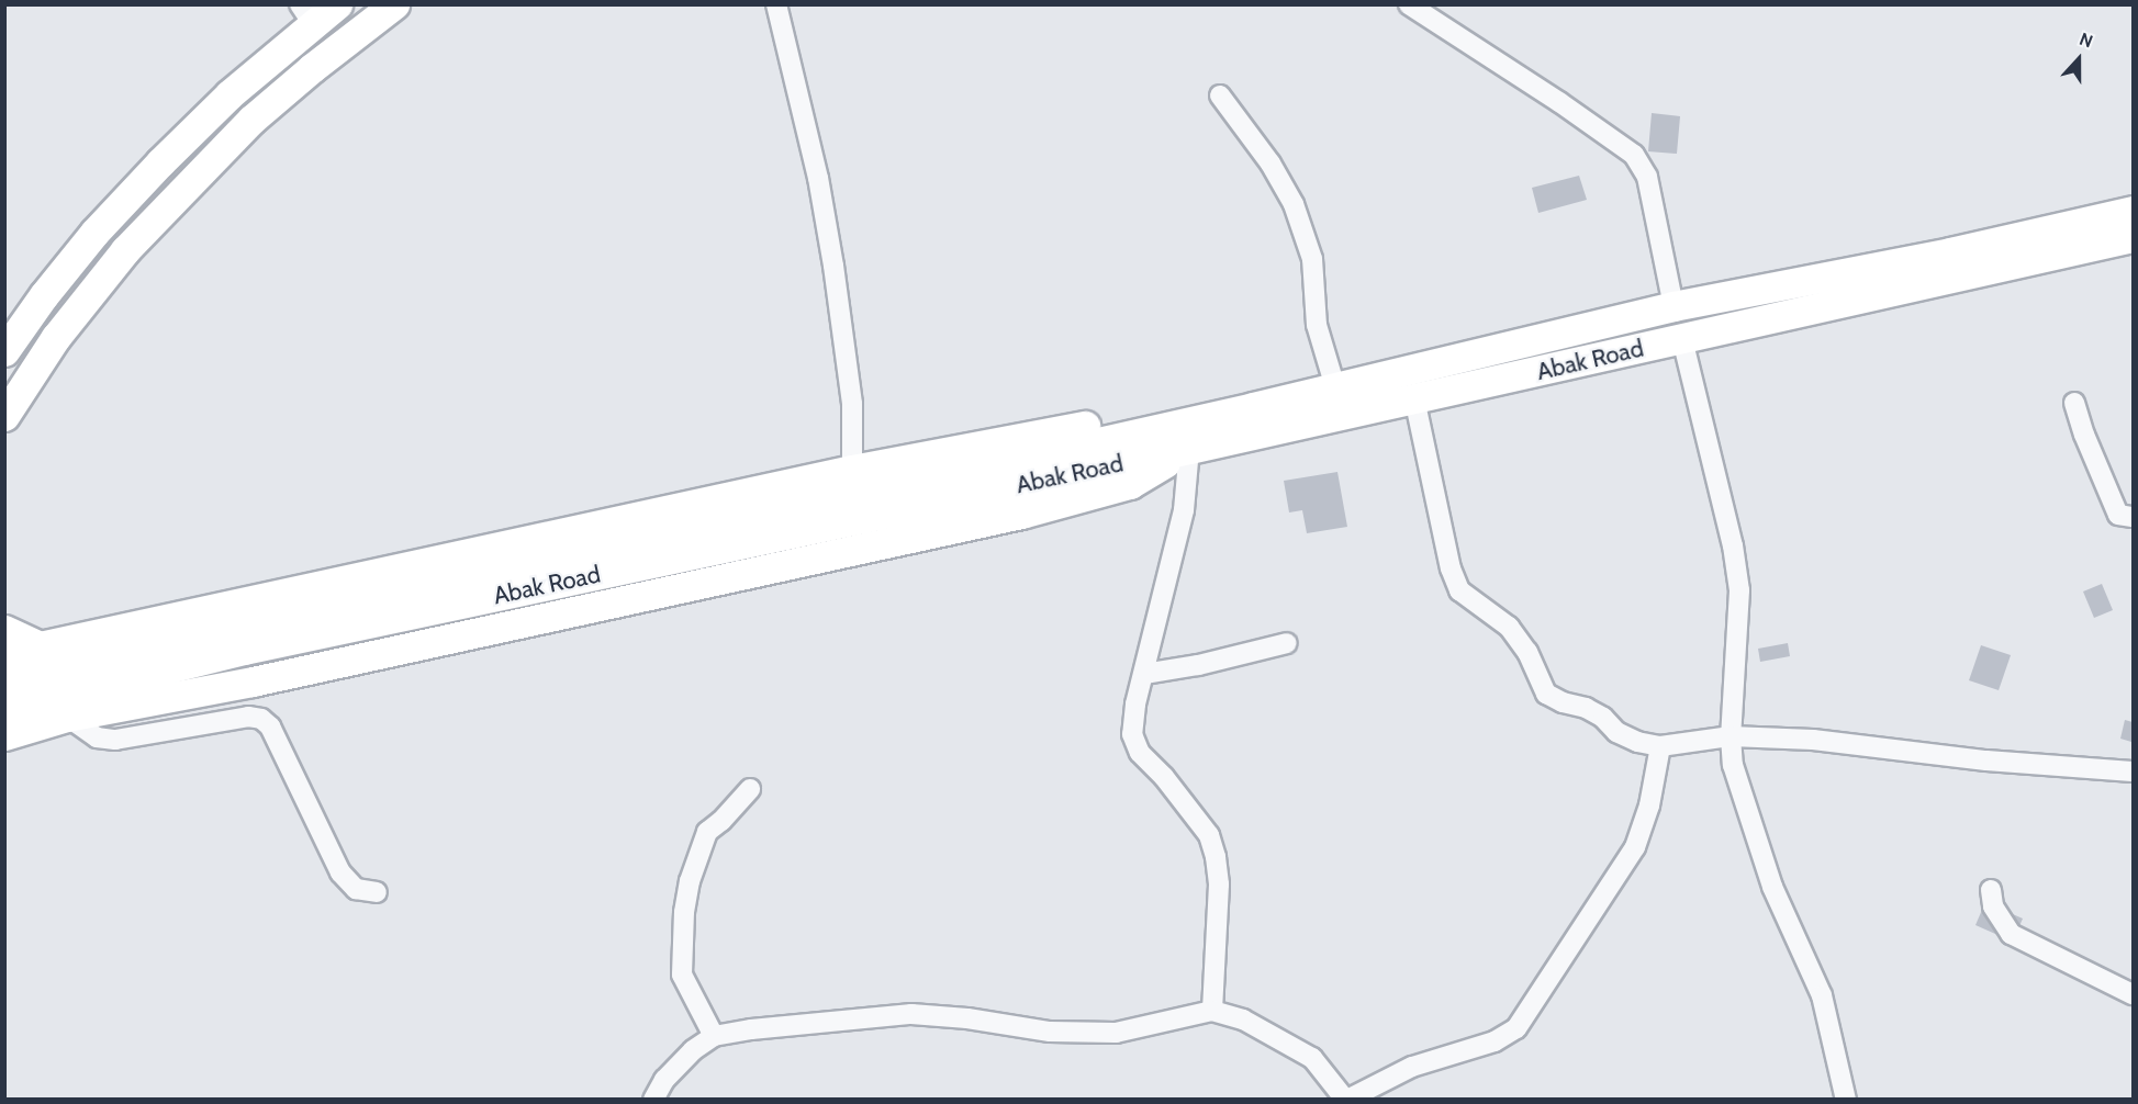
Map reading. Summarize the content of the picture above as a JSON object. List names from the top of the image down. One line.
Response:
{"streets":{"highway":["Abak Road"]},"north":"top"}
